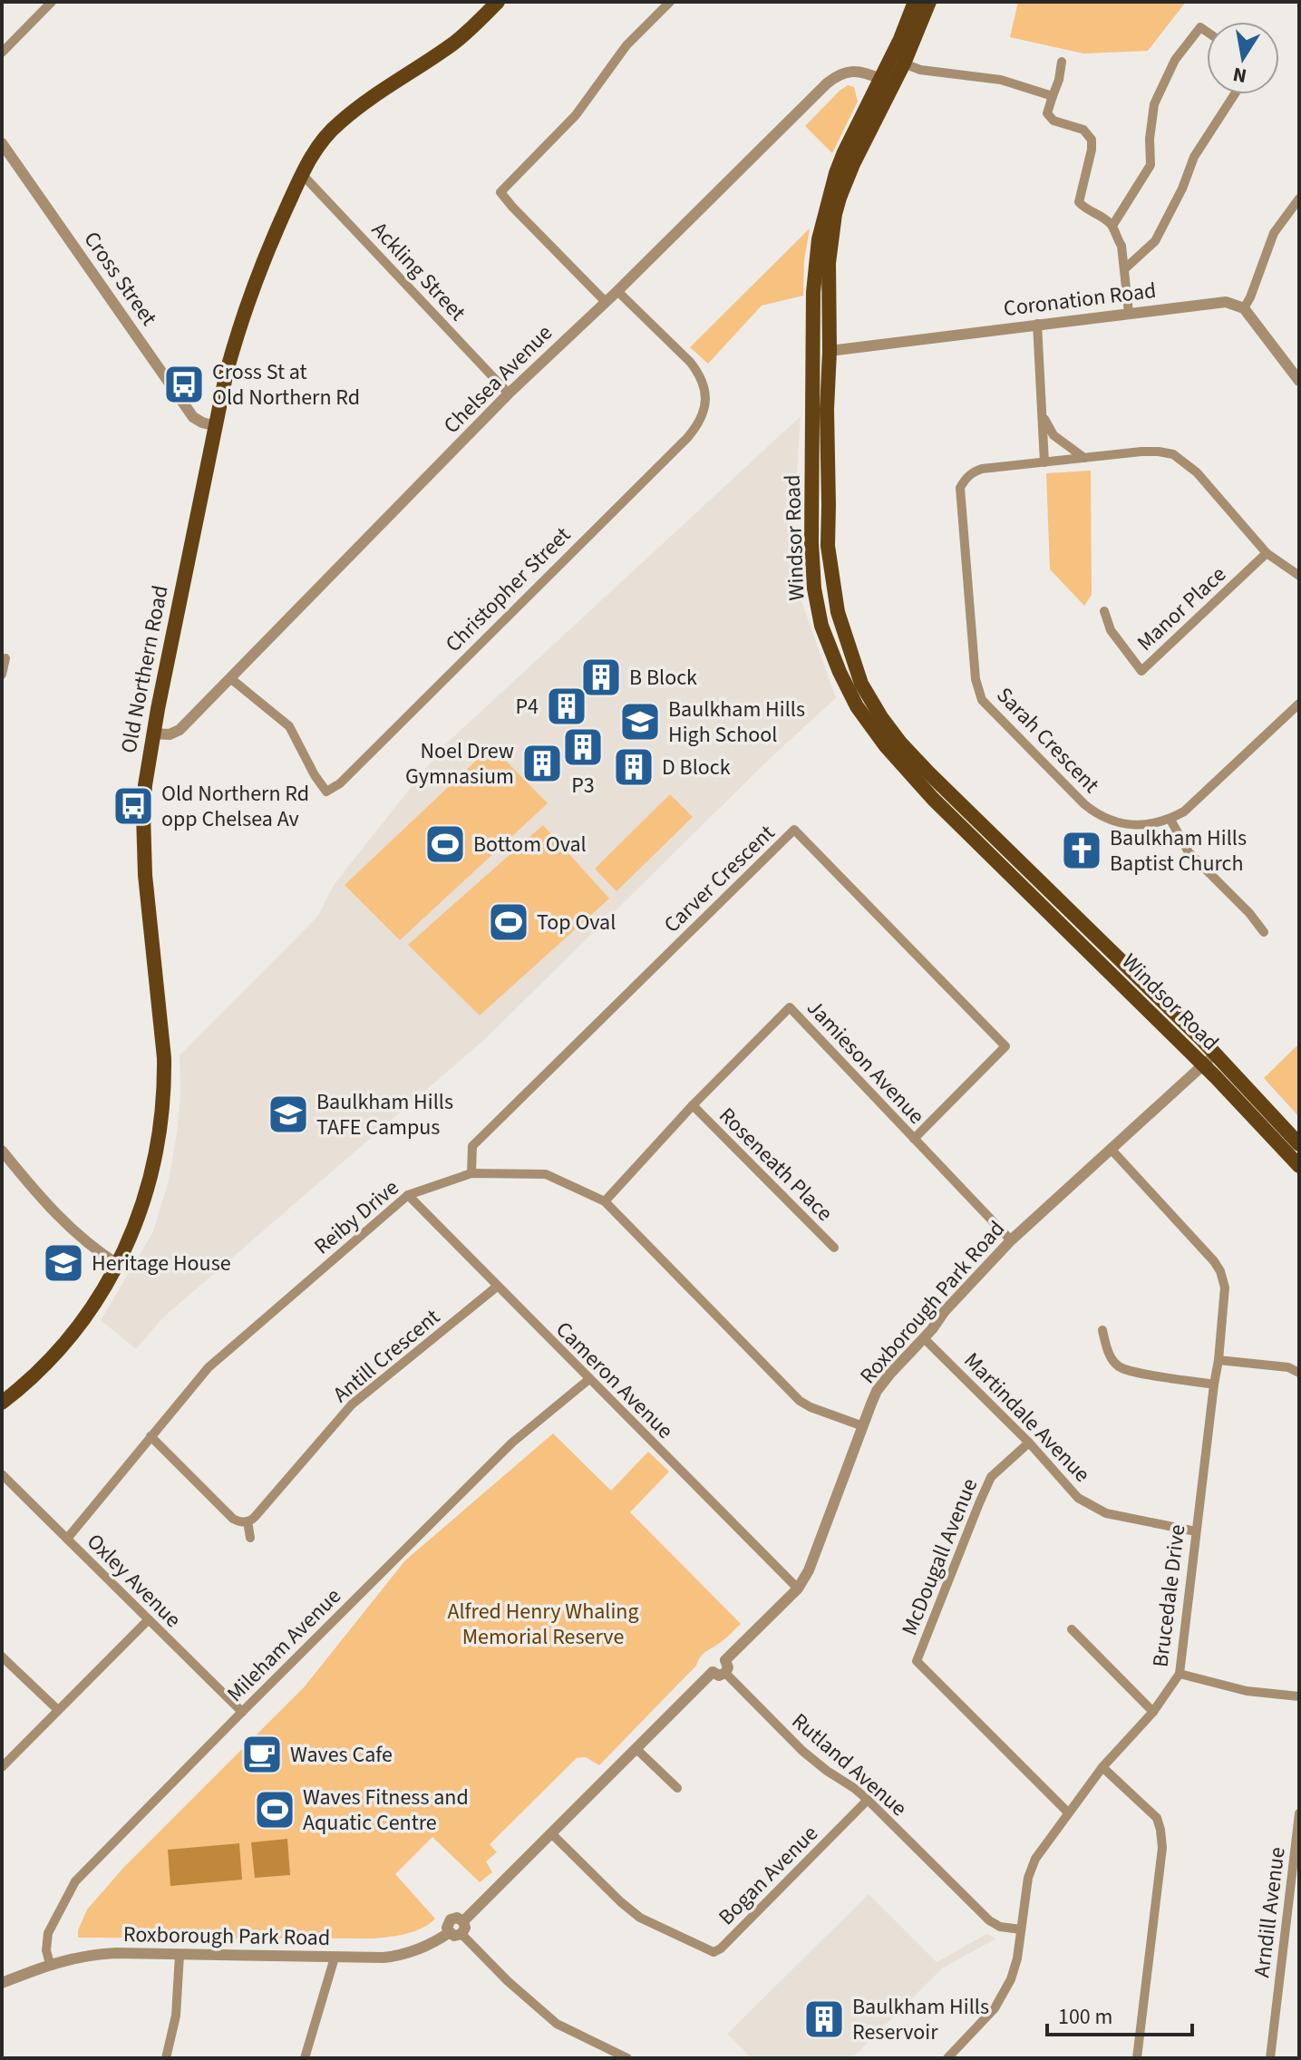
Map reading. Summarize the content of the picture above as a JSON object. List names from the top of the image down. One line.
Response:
{"streets":{"main road":["Windsor Road","Old Northern Road"],"street":["Ackling Street","Cross Street","Coronation Road","Chelsea Avenue","Christopher Street","Manor Place","Sarah Crescent","Carver Crescent","Jamieson Avenue","Roseneath Place","Reiby Drive","Roxborough Park Road","Antill Crescent","Cameron Avenue","Martindale Avenue","McDougall Avenue","Oxley Avenue","Brucedale Drive","Mileham Avenue","Rutland Avenue","Bogan Avenue","Arndill Avenue"]},"crossings":[["Ackling Street","Chelsea Avenue"],["Ackling Street","Old Northern Road"],["Cross Street","Old Northern Road"],["Coronation Road","Windsor Road"],["Chelsea Avenue","Windsor Road"],["Chelsea Avenue","Christopher Street"],["Chelsea Avenue","Old Northern Road"],["Windsor Road","Roxborough Park Road"],["Manor Place","Sarah Crescent"],["Carver Crescent","Jamieson Avenue"],["Carver Crescent","Reiby Drive"],["Jamieson Avenue","Roseneath Place"],["Jamieson Avenue","Reiby Drive"],["Jamieson Avenue","Roxborough Park Road"],["Reiby Drive","Roxborough Park Road"],["Reiby Drive","Cameron Avenue"],["Reiby Drive","Oxley Avenue"],["Roxborough Park Road","Cameron Avenue"],["Roxborough Park Road","Martindale Avenue"],["Roxborough Park Road","Brucedale Drive"],["Roxborough Park Road","Mileham Avenue"],["Roxborough Park Road","Rutland Avenue"],["Roxborough Park Road","Bogan Avenue"],["Antill Crescent","Cameron Avenue"],["Cameron Avenue","Mileham Avenue"],["Martindale Avenue","McDougall Avenue"],["Martindale Avenue","Brucedale Drive"],["McDougall Avenue","Brucedale Drive"],["Oxley Avenue","Mileham Avenue"],["Brucedale Drive","Rutland Avenue"],["Rutland Avenue","Bogan Avenue"]],"parks":["Alfred Henry Whaling Memorial Reserve"],"places":{"bus stop":["Cross St at Old Northern Rd","Old Northern Rd opp Chelsea Av"],"building":["B Block","P4","P3","Noel Drew Gymnasium","D Block","Baulkham Hills Reservoir"],"school or university":["Baulkham Hills High School","Baulkham Hills TAFE Campus","Heritage House"],"sports":["Bottom Oval","Top Oval","Waves Fitness and Aquatic Centre"],"church":["Baulkham Hills Baptist Church"],"cafe":["Waves Cafe"]},"scale_bar":"100 m","north":"bottom"}
